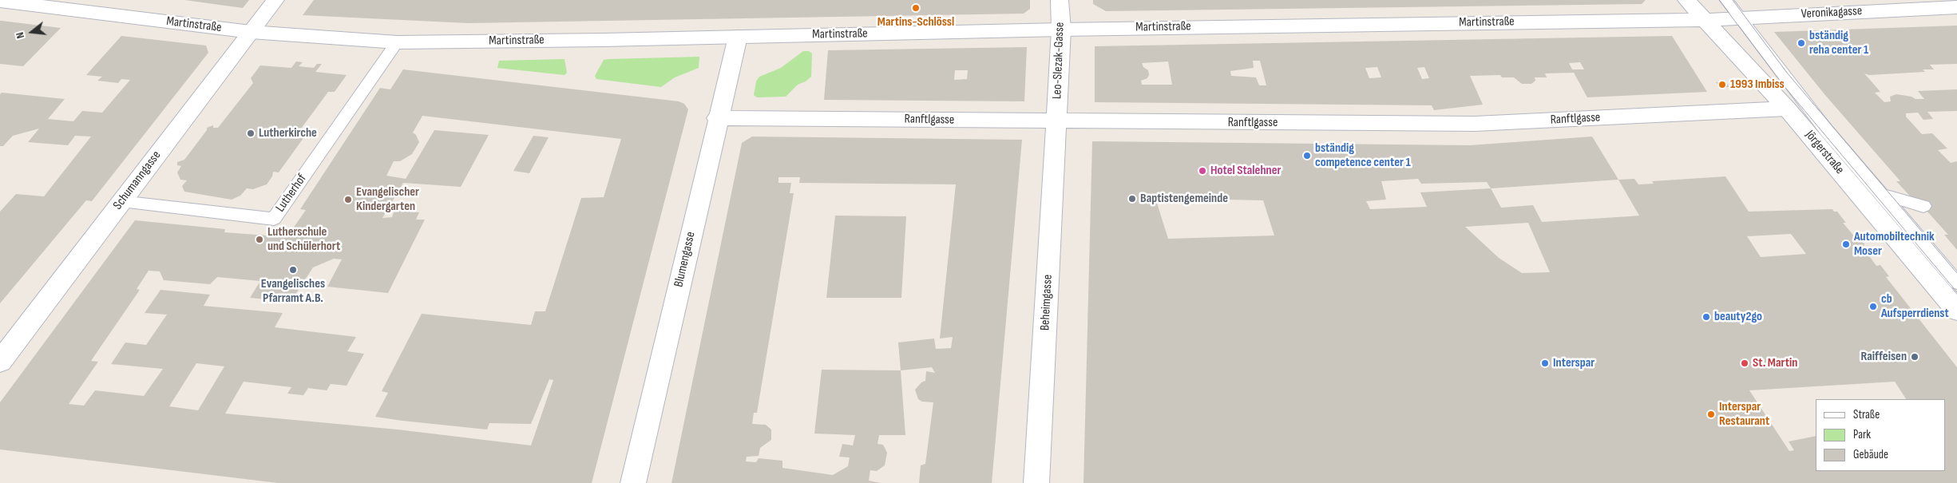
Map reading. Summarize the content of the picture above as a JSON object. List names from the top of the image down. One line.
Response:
{"streets":{"street":["Veronikagasse","Martinstraße","Leo-Slezak-Gasse","Ranftlgasse","Jörgerstraße","Schumanngasse","Blumengasse","Beheimgasse"],"lane":["Lutherhof"]},"crossings":[["Veronikagasse","Martinstraße"],["Veronikagasse","Jörgerstraße"],["Martinstraße","Leo-Slezak-Gasse"],["Martinstraße","Jörgerstraße"],["Martinstraße","Schumanngasse"],["Martinstraße","Lutherhof"],["Martinstraße","Blumengasse"],["Leo-Slezak-Gasse","Ranftlgasse"],["Leo-Slezak-Gasse","Beheimgasse"],["Ranftlgasse","Jörgerstraße"],["Ranftlgasse","Blumengasse"],["Ranftlgasse","Beheimgasse"],["Schumanngasse","Lutherhof"]],"places":["Martins-Schlössl","bständig reha center 1","1993 Imbiss","Lutherkirche","bständig competence center 1","Hotel Stalehner","Baptistengemeinde","Evangelischer Kindergarten","Lutherschule und Schülerhort","Automobiltechnik Moser","Evangelisches Pfarramt A.B.","cb Aufsperrdienst","beauty2go","Raiffeisen","Interspar","St. Martin","Interspar Restaurant"],"legend":["Straße","Park","Gebäude"],"north":"left"}
